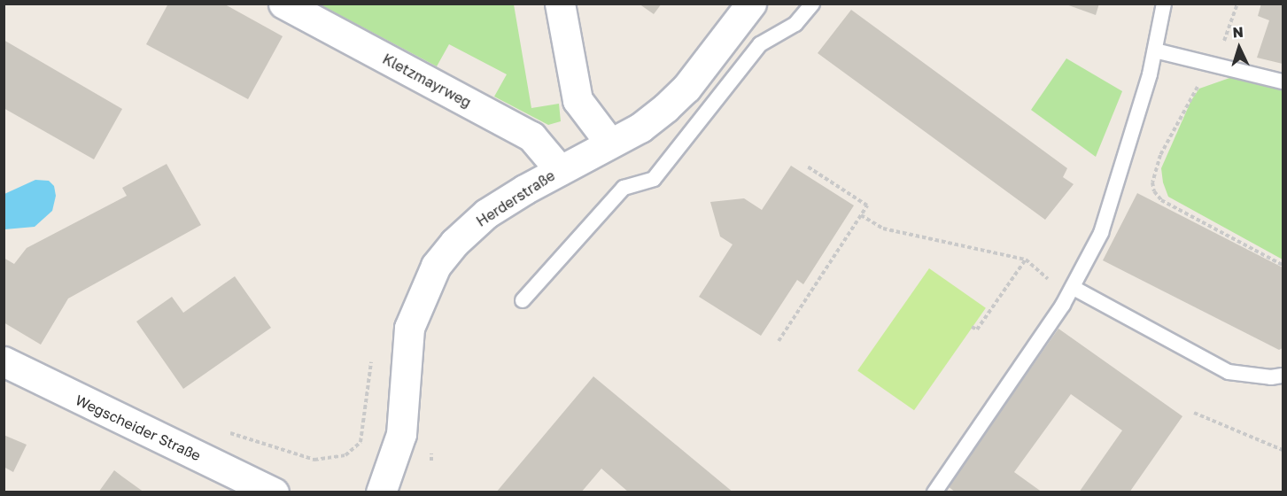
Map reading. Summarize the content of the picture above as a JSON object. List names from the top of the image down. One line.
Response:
{"streets":{"street":["Kletzmayrweg","Herderstraße","Wegscheider Straße"]},"crossings":[["Kletzmayrweg","Herderstraße"]],"north":"top"}
